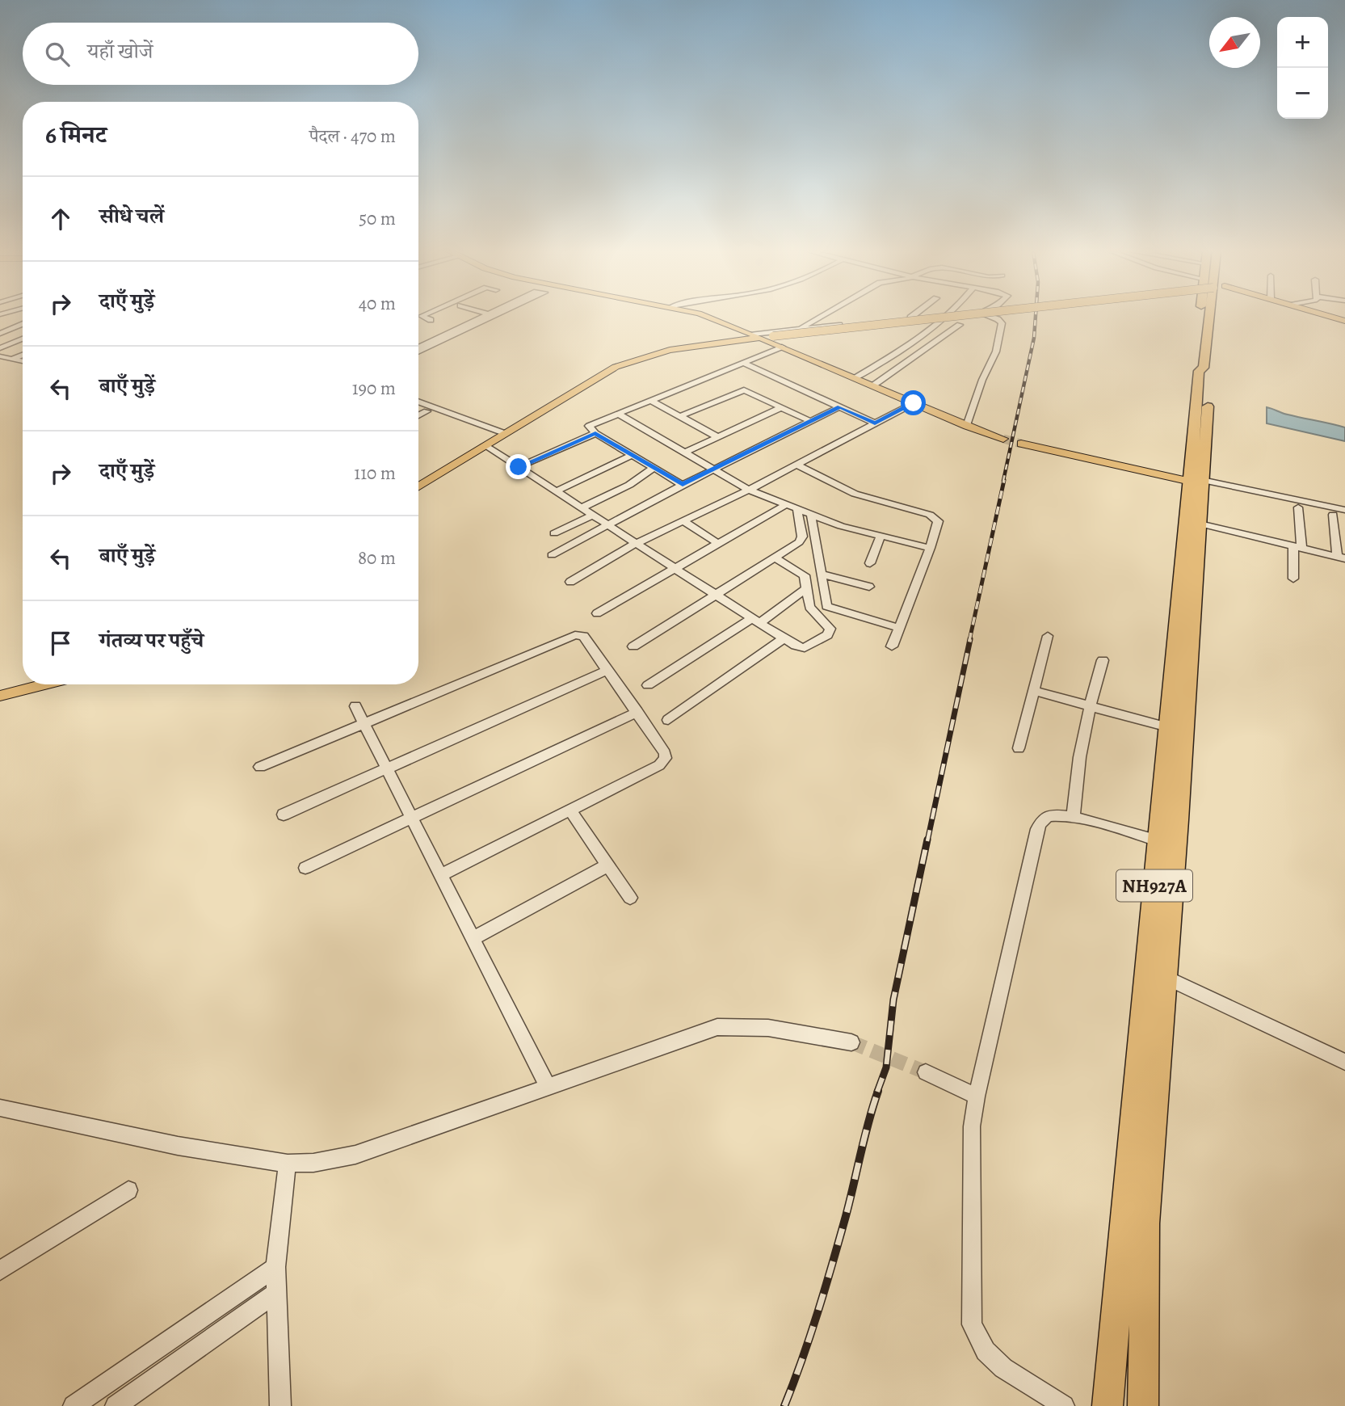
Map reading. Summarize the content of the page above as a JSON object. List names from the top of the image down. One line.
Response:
{"streets":{"highway":["NH927A"]},"north":"bottom left","page":{"map_buttons":["+","−"],"search":"यहाँ खोजें","heading":["6 मिनट","पैदल · 470 m"],"list":[["सीधे चलें","50 m"],["दाएँ मुड़ें","40 m"],["बाएँ मुड़ें","190 m"],["दाएँ मुड़ें","110 m"],["बाएँ मुड़ें","80 m"],"गंतव्य पर पहुँचे"]}}
